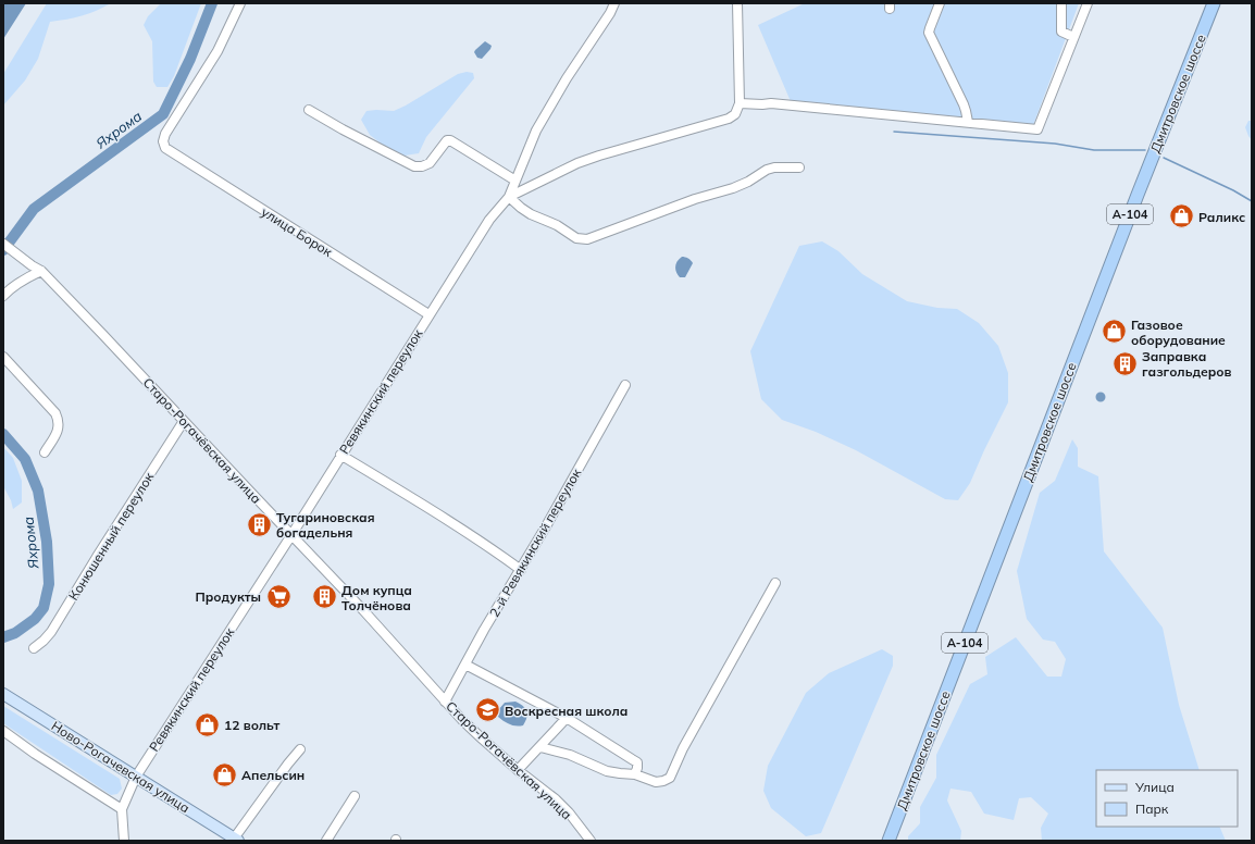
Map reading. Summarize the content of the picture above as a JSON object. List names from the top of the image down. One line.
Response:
{"streets":{"highway":["Дмитровское шоссе","А-104"],"main road":["Ново-Рогачевская улица"],"street":["улица Борок","Ревякинский переулок","Старо-Рогачёвская улица","Конюшенный переулок","2-й Ревякинский переулок"]},"crossings":[["улица Борок","Ревякинский переулок"],["Ревякинский переулок","Старо-Рогачёвская улица"],["Ревякинский переулок","Ново-Рогачевская улица"],["Старо-Рогачёвская улица","Конюшенный переулок"],["Старо-Рогачёвская улица","2-й Ревякинский переулок"]],"water":["Яхрома"],"places":{"shop":["Раликс","Газовое оборудование","12 вольт","Апельсин"],"building":["Заправка газгольдеров","Тугариновская богадельня","Дом купца Толчёнова"],"supermarket":["Продукты"],"school or university":["Воскресная школа"]},"legend":["Улица","Парк"]}
